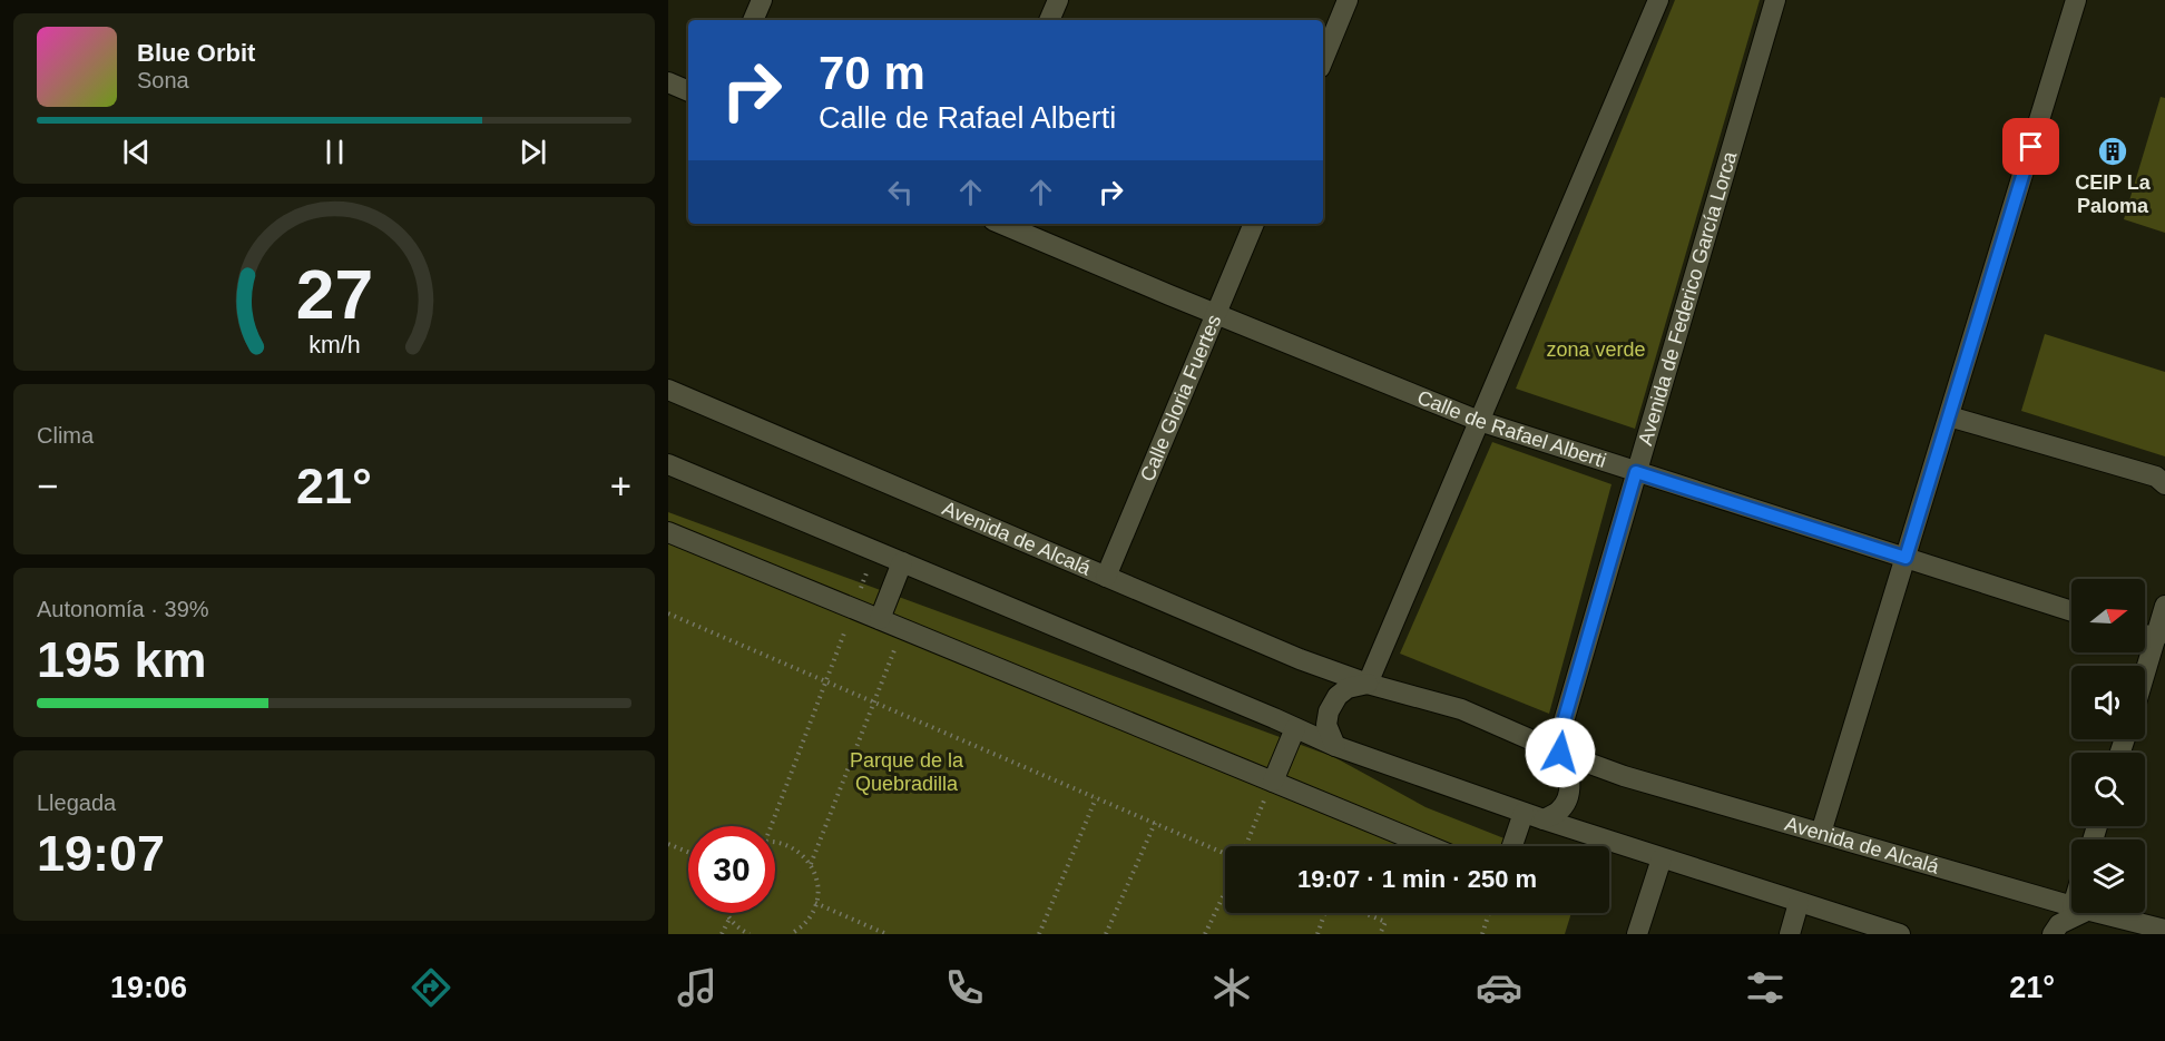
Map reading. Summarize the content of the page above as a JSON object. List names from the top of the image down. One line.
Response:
{"streets":{"street":["Avenida de Federico García Lorca","Calle Gloria Fuertes","Calle de Rafael Alberti","Avenida de Alcalá"]},"crossings":[["Avenida de Federico García Lorca","Calle de Rafael Alberti"],["Avenida de Federico García Lorca","Avenida de Alcalá"],["Calle Gloria Fuertes","Calle de Rafael Alberti"],["Calle Gloria Fuertes","Avenida de Alcalá"]],"parks":["zona verde","Parque de la Quebradilla"],"places":{"building":["CEIP La Paloma"]},"north":"right","page":{"turn":["70 m","Calle de Rafael Alberti"],"song":["Blue Orbit","Sona"],"tile":["Clima",["Autonomía · 39%","195 km"],["Llegada","19:07"]],"heat":["−","21°","+"],"limit":"30","trip":"19:07 · 1 min · 250 m","tabs":["19:06","21°"],"gauge":["27","km/h"]}}
